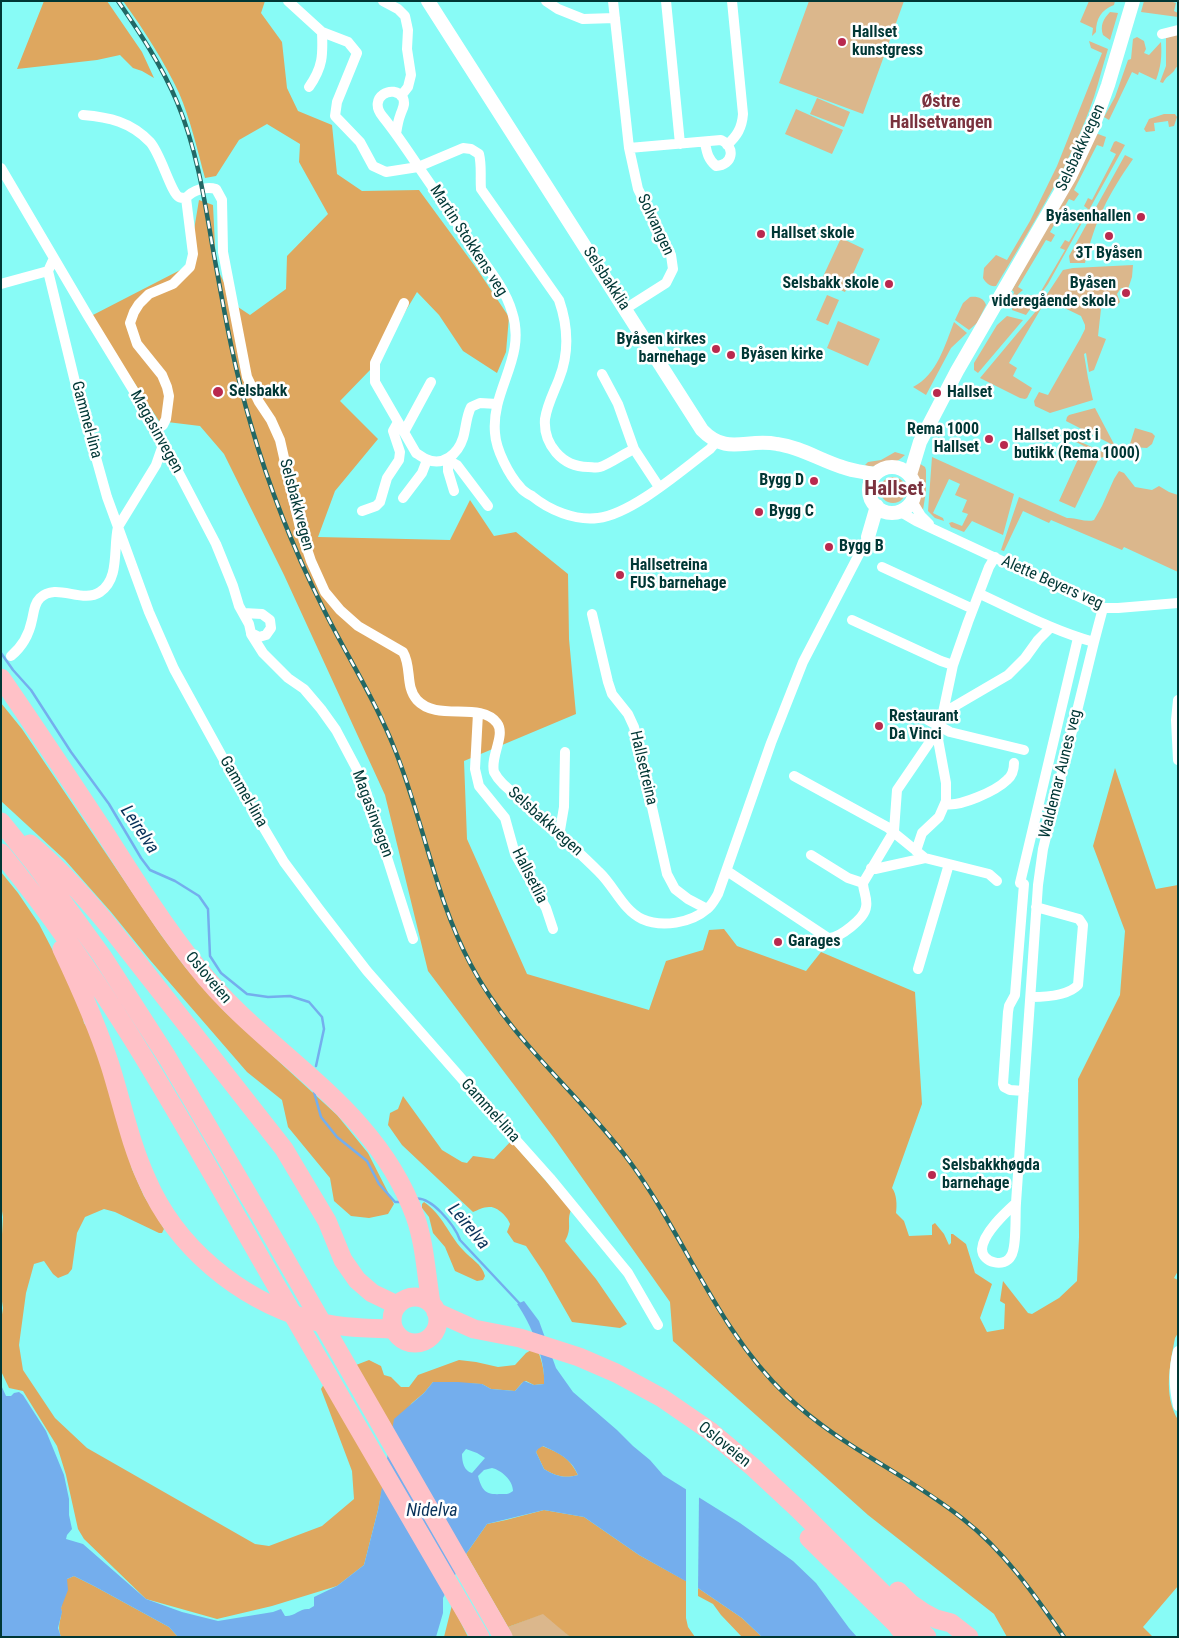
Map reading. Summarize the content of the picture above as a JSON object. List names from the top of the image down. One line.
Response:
{"streets":{"highway":["Osloveien"],"street":["Selsbakkvegen","Solvangen","Martin Stokkens veg","Selsbakklia","Gammel-lina","Magasinvegen","Alette Beyers veg","Hallsetreina","Waldemar Aunes veg","Hallsetlia"]},"crossings":[["Selsbakkvegen","Alette Beyers veg"],["Selsbakkvegen","Hallsetreina"],["Selsbakkvegen","Hallsetlia"],["Solvangen","Selsbakklia"],["Martin Stokkens veg","Selsbakklia"],["Alette Beyers veg","Waldemar Aunes veg"]],"districts":["Østre Hallsetvangen","Hallset"],"water":["Leirelva","Nidelva"],"places":["Hallset kunstgress","Byåsenhallen","Hallset skole","3T Byåsen","Selsbakk skole","Byåsen videregående skole","Byåsen kirkes barnehage","Byåsen kirke","Selsbakk","Hallset","Rema 1000 Hallset","Hallset post i butikk (Rema 1000)","Bygg D","Bygg C","Bygg B","Hallsetreina FUS barnehage","Restaurant Da Vinci","Garages","Selsbakkhøgda barnehage"]}
